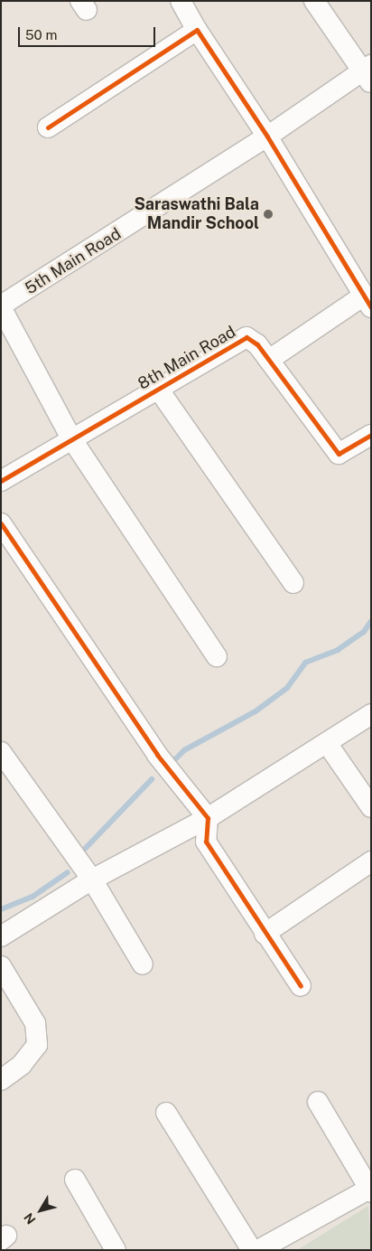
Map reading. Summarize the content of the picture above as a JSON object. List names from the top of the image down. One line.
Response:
{"streets":{"street":["5th Main Road","8th Main Road"]},"places":["Saraswathi Bala Mandir School"],"scale_bar":"50 m","north":"bottom left"}
